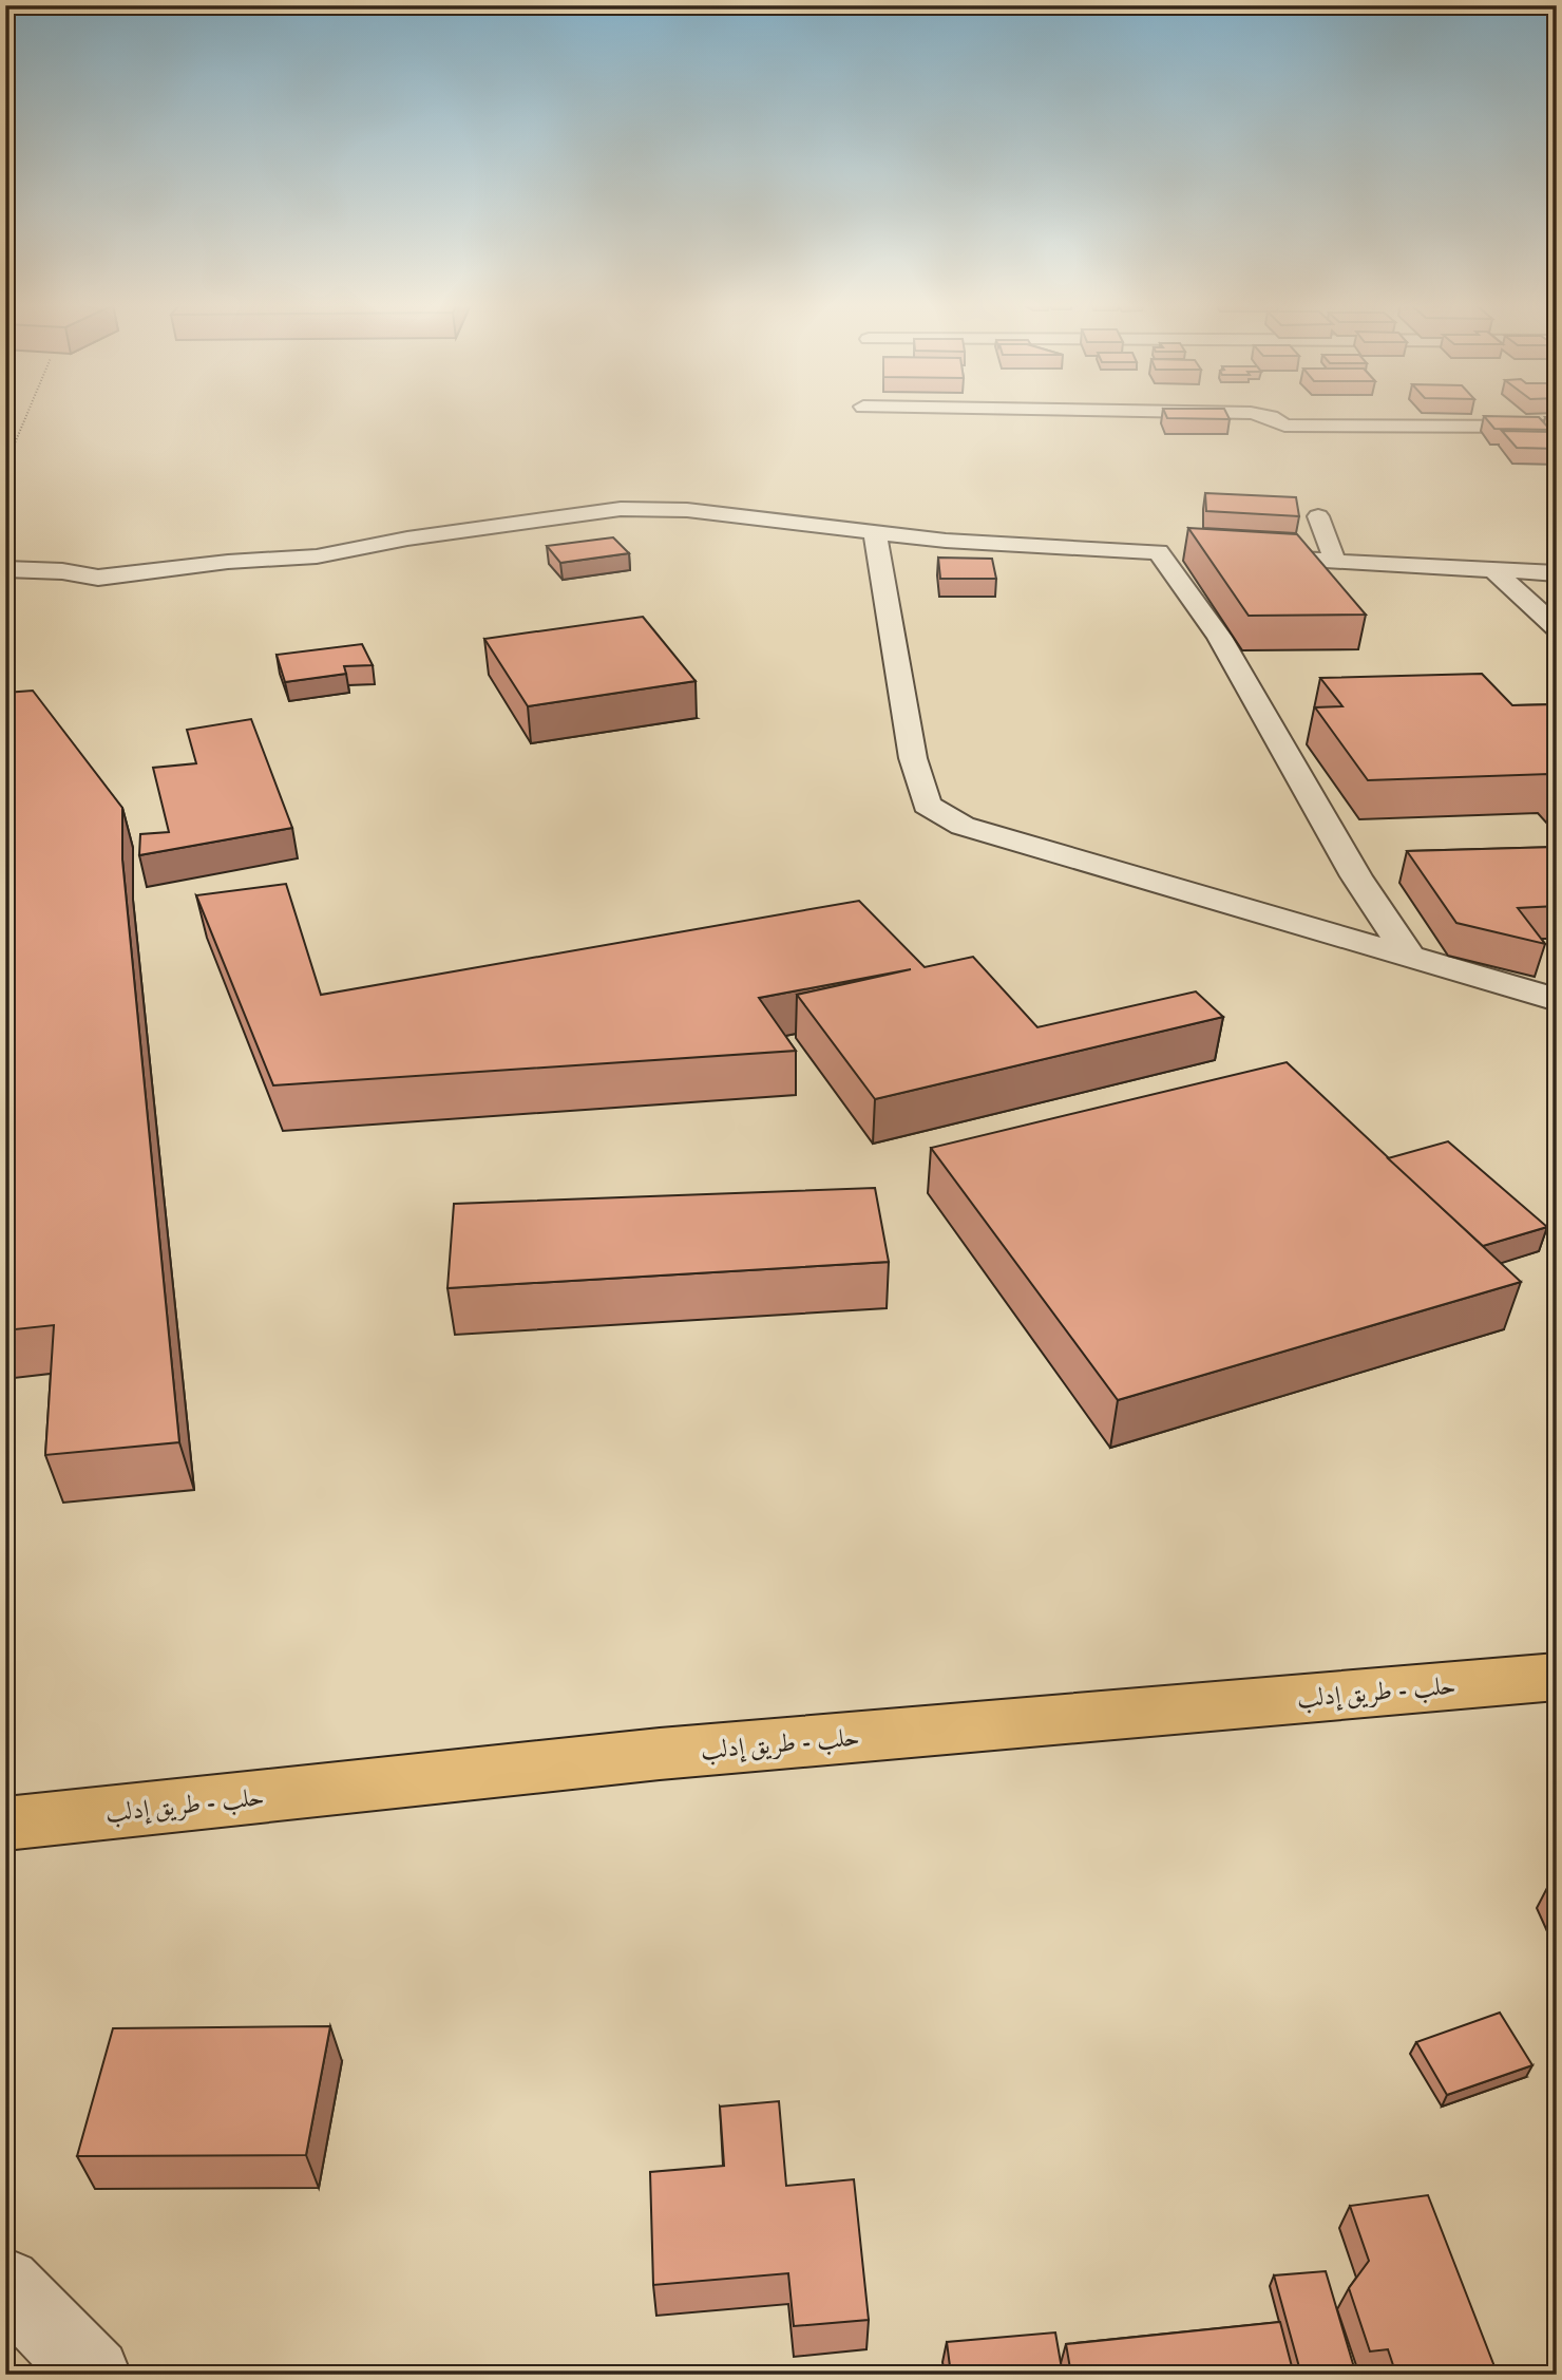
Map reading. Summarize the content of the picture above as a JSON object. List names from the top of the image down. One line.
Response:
{"streets":{"highway":["حلب - طريق إدلب"]}}
